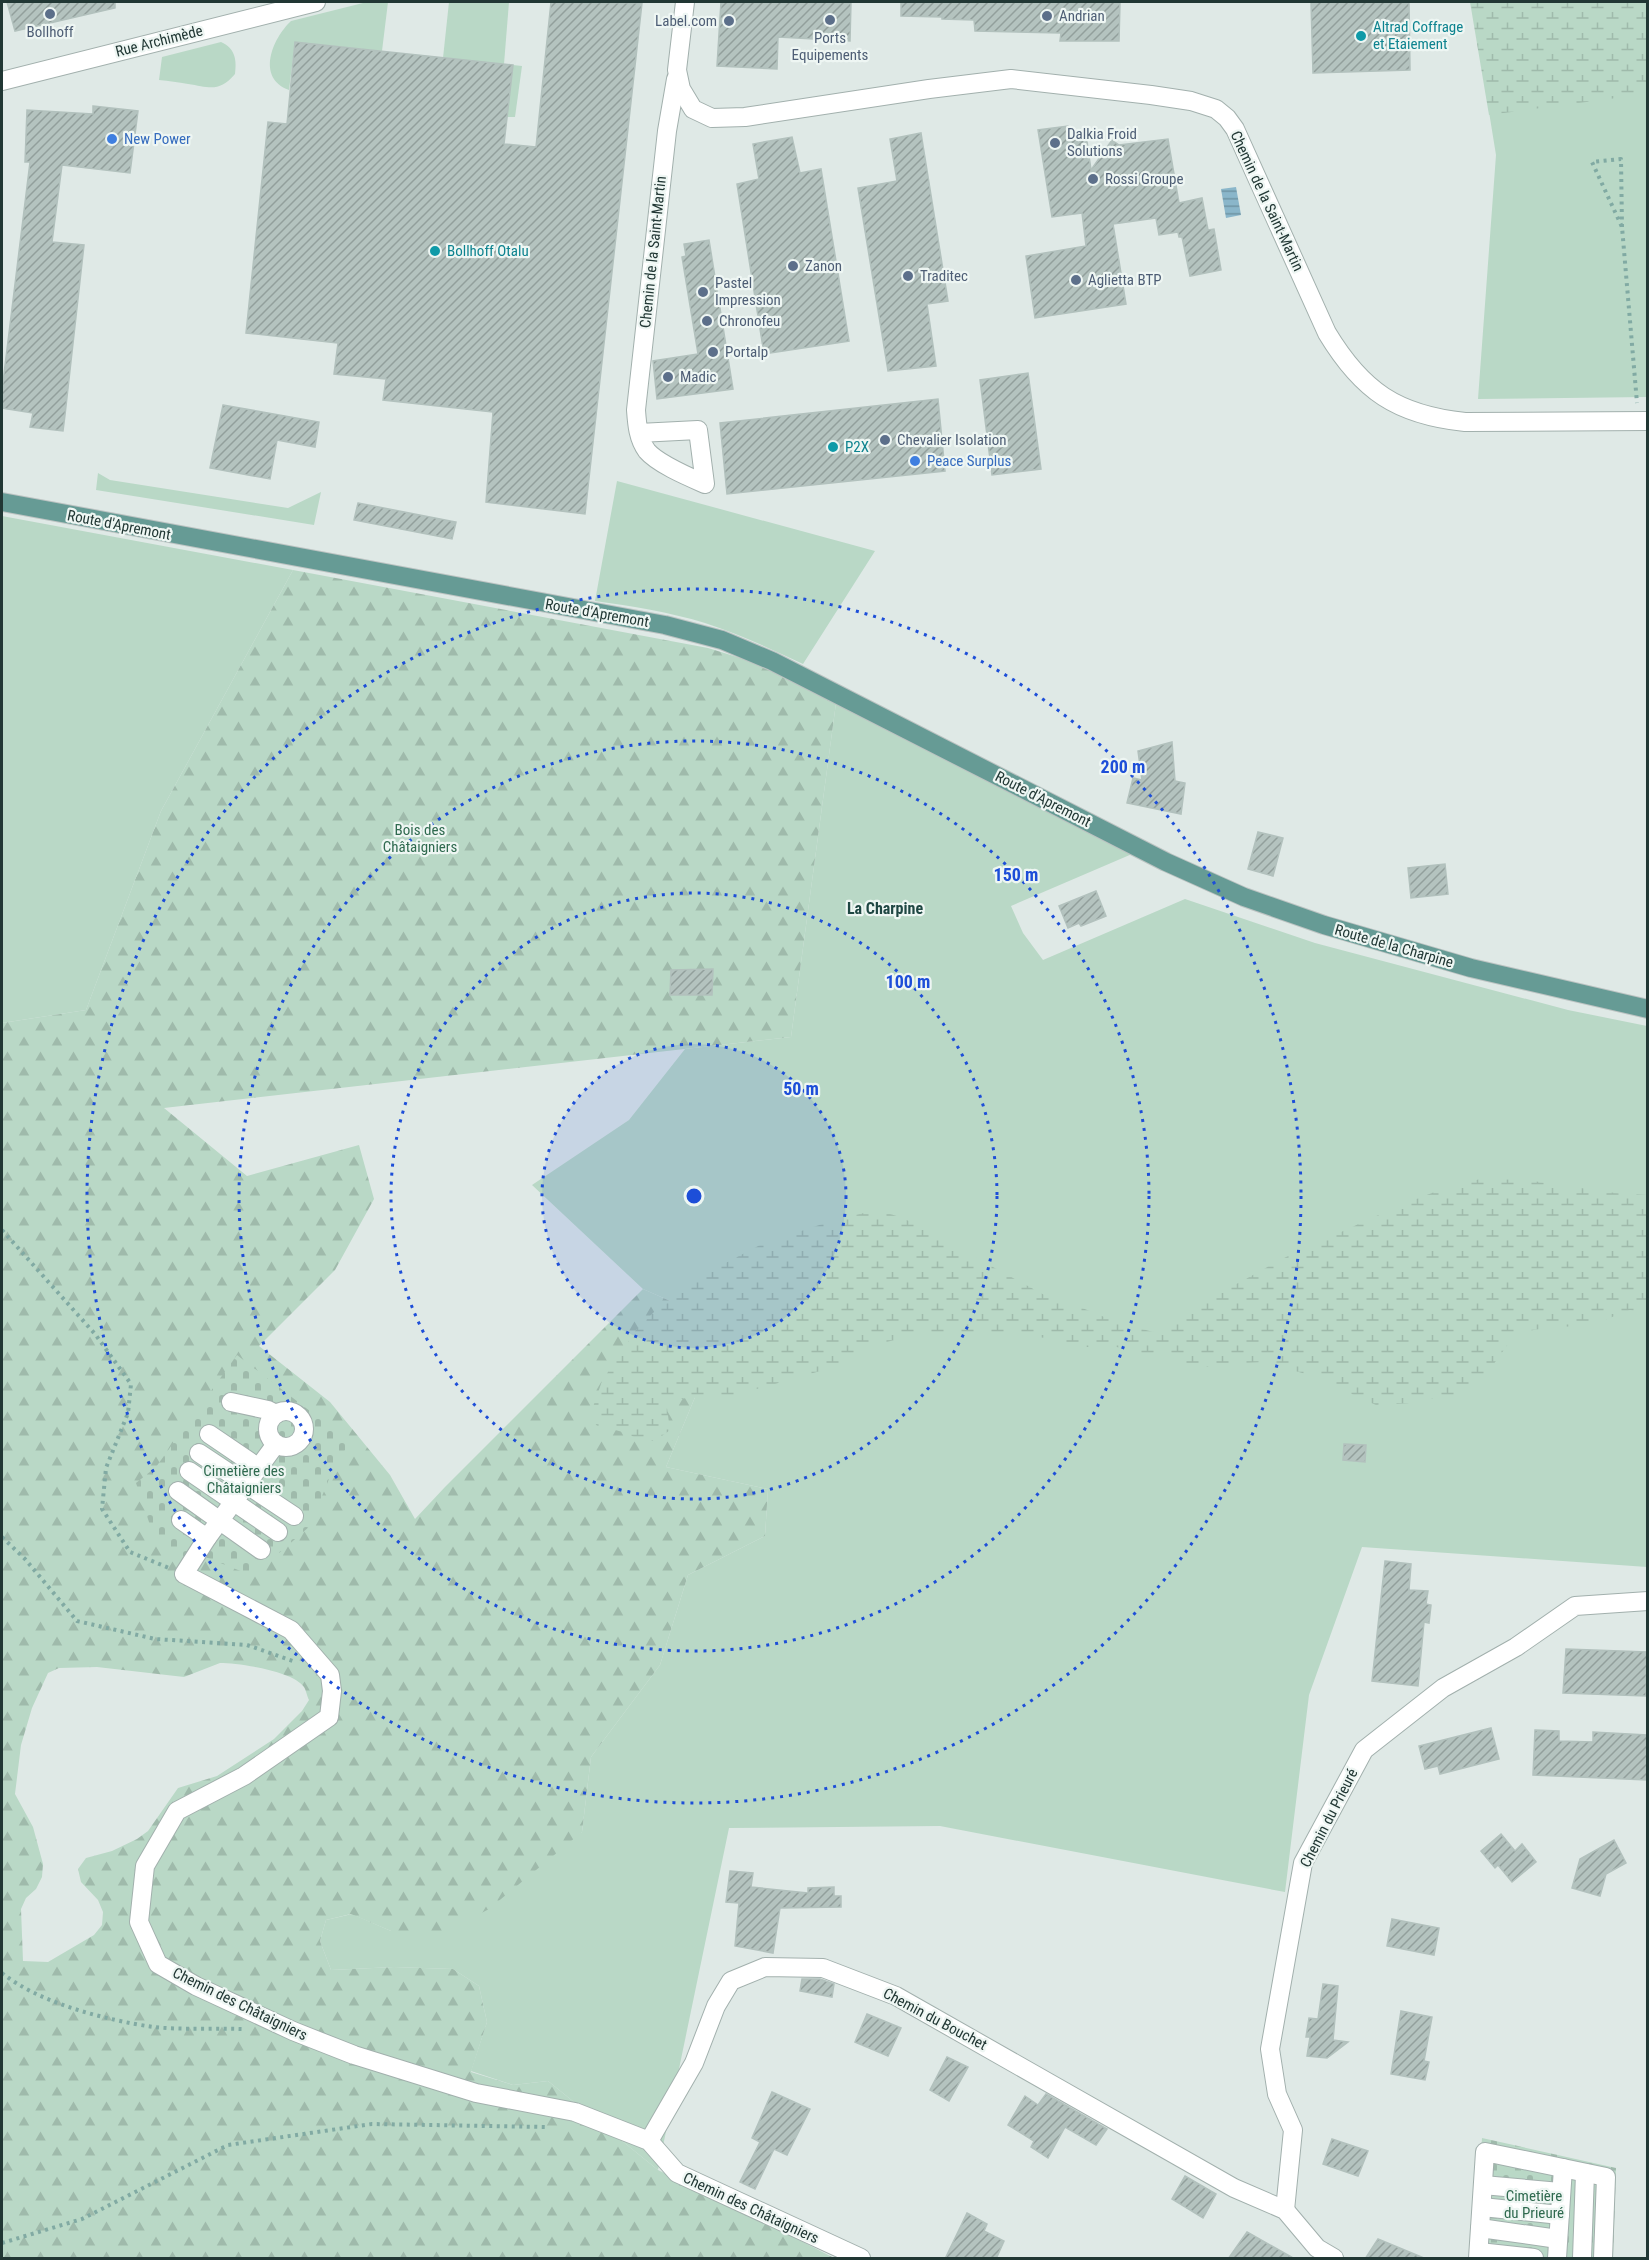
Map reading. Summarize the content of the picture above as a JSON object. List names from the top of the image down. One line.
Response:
{"streets":{"main road":["Route d'Apremont","Route de la Charpine"],"street":["Rue Archimède","Chemin de la Saint-Martin","Chemin du Prieuré","Chemin des Châtaigniers","Chemin du Bouchet"]},"crossings":[["Route d'Apremont","Route de la Charpine"],["Chemin du Prieuré","Chemin du Bouchet"],["Chemin des Châtaigniers","Chemin du Bouchet"]],"districts":["La Charpine"],"parks":["Bois des Châtaigniers","Cimetière des Châtaigniers","Cimetière du Prieuré"],"places":["Bollhoff","Andrian","Ports Equipements","Label.com","Altrad Coffrage et Etaiement","New Power","Dalkia Froid Solutions","Rossi Groupe","Bollhoff Otalu","Zanon","Traditec","Aglietta BTP","Pastel Impression","Chronofeu","Portalp","Madic","Chevalier Isolation","P2X","Peace Surplus"],"rings":["200 m","150 m","100 m","50 m"]}
